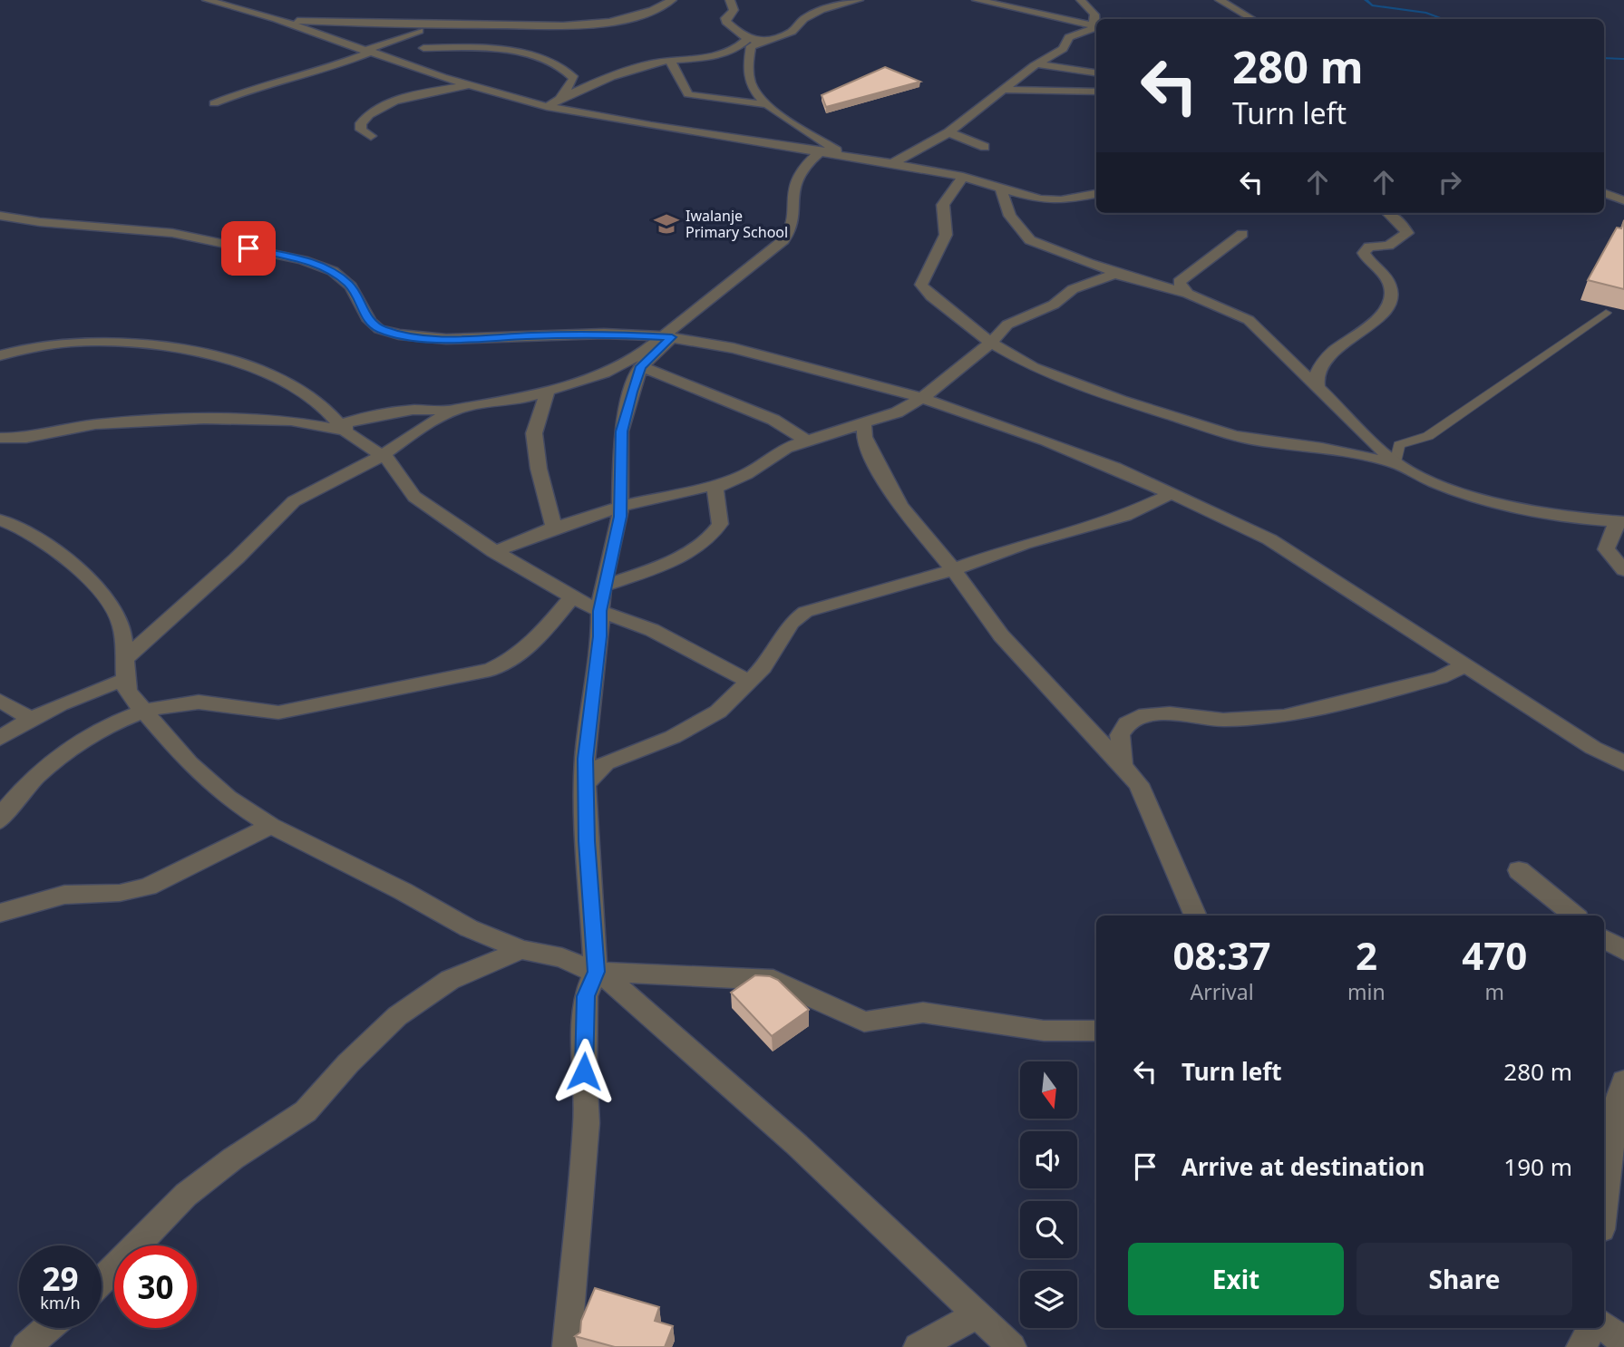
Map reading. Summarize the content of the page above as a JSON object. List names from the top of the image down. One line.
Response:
{"places":{"school or university":["Iwalanje Primary School"]},"north":"bottom","page":{"turn":["280 m","Turn left"],"eta":["08:37","Arrival","2","min","470","m"],"list":[{"name":"Turn left","value":"280 m"},{"name":"Arrive at destination","value":"190 m"}],"buttons":["Exit","Share"],"speed":"29 km/h","limit":"30"}}
